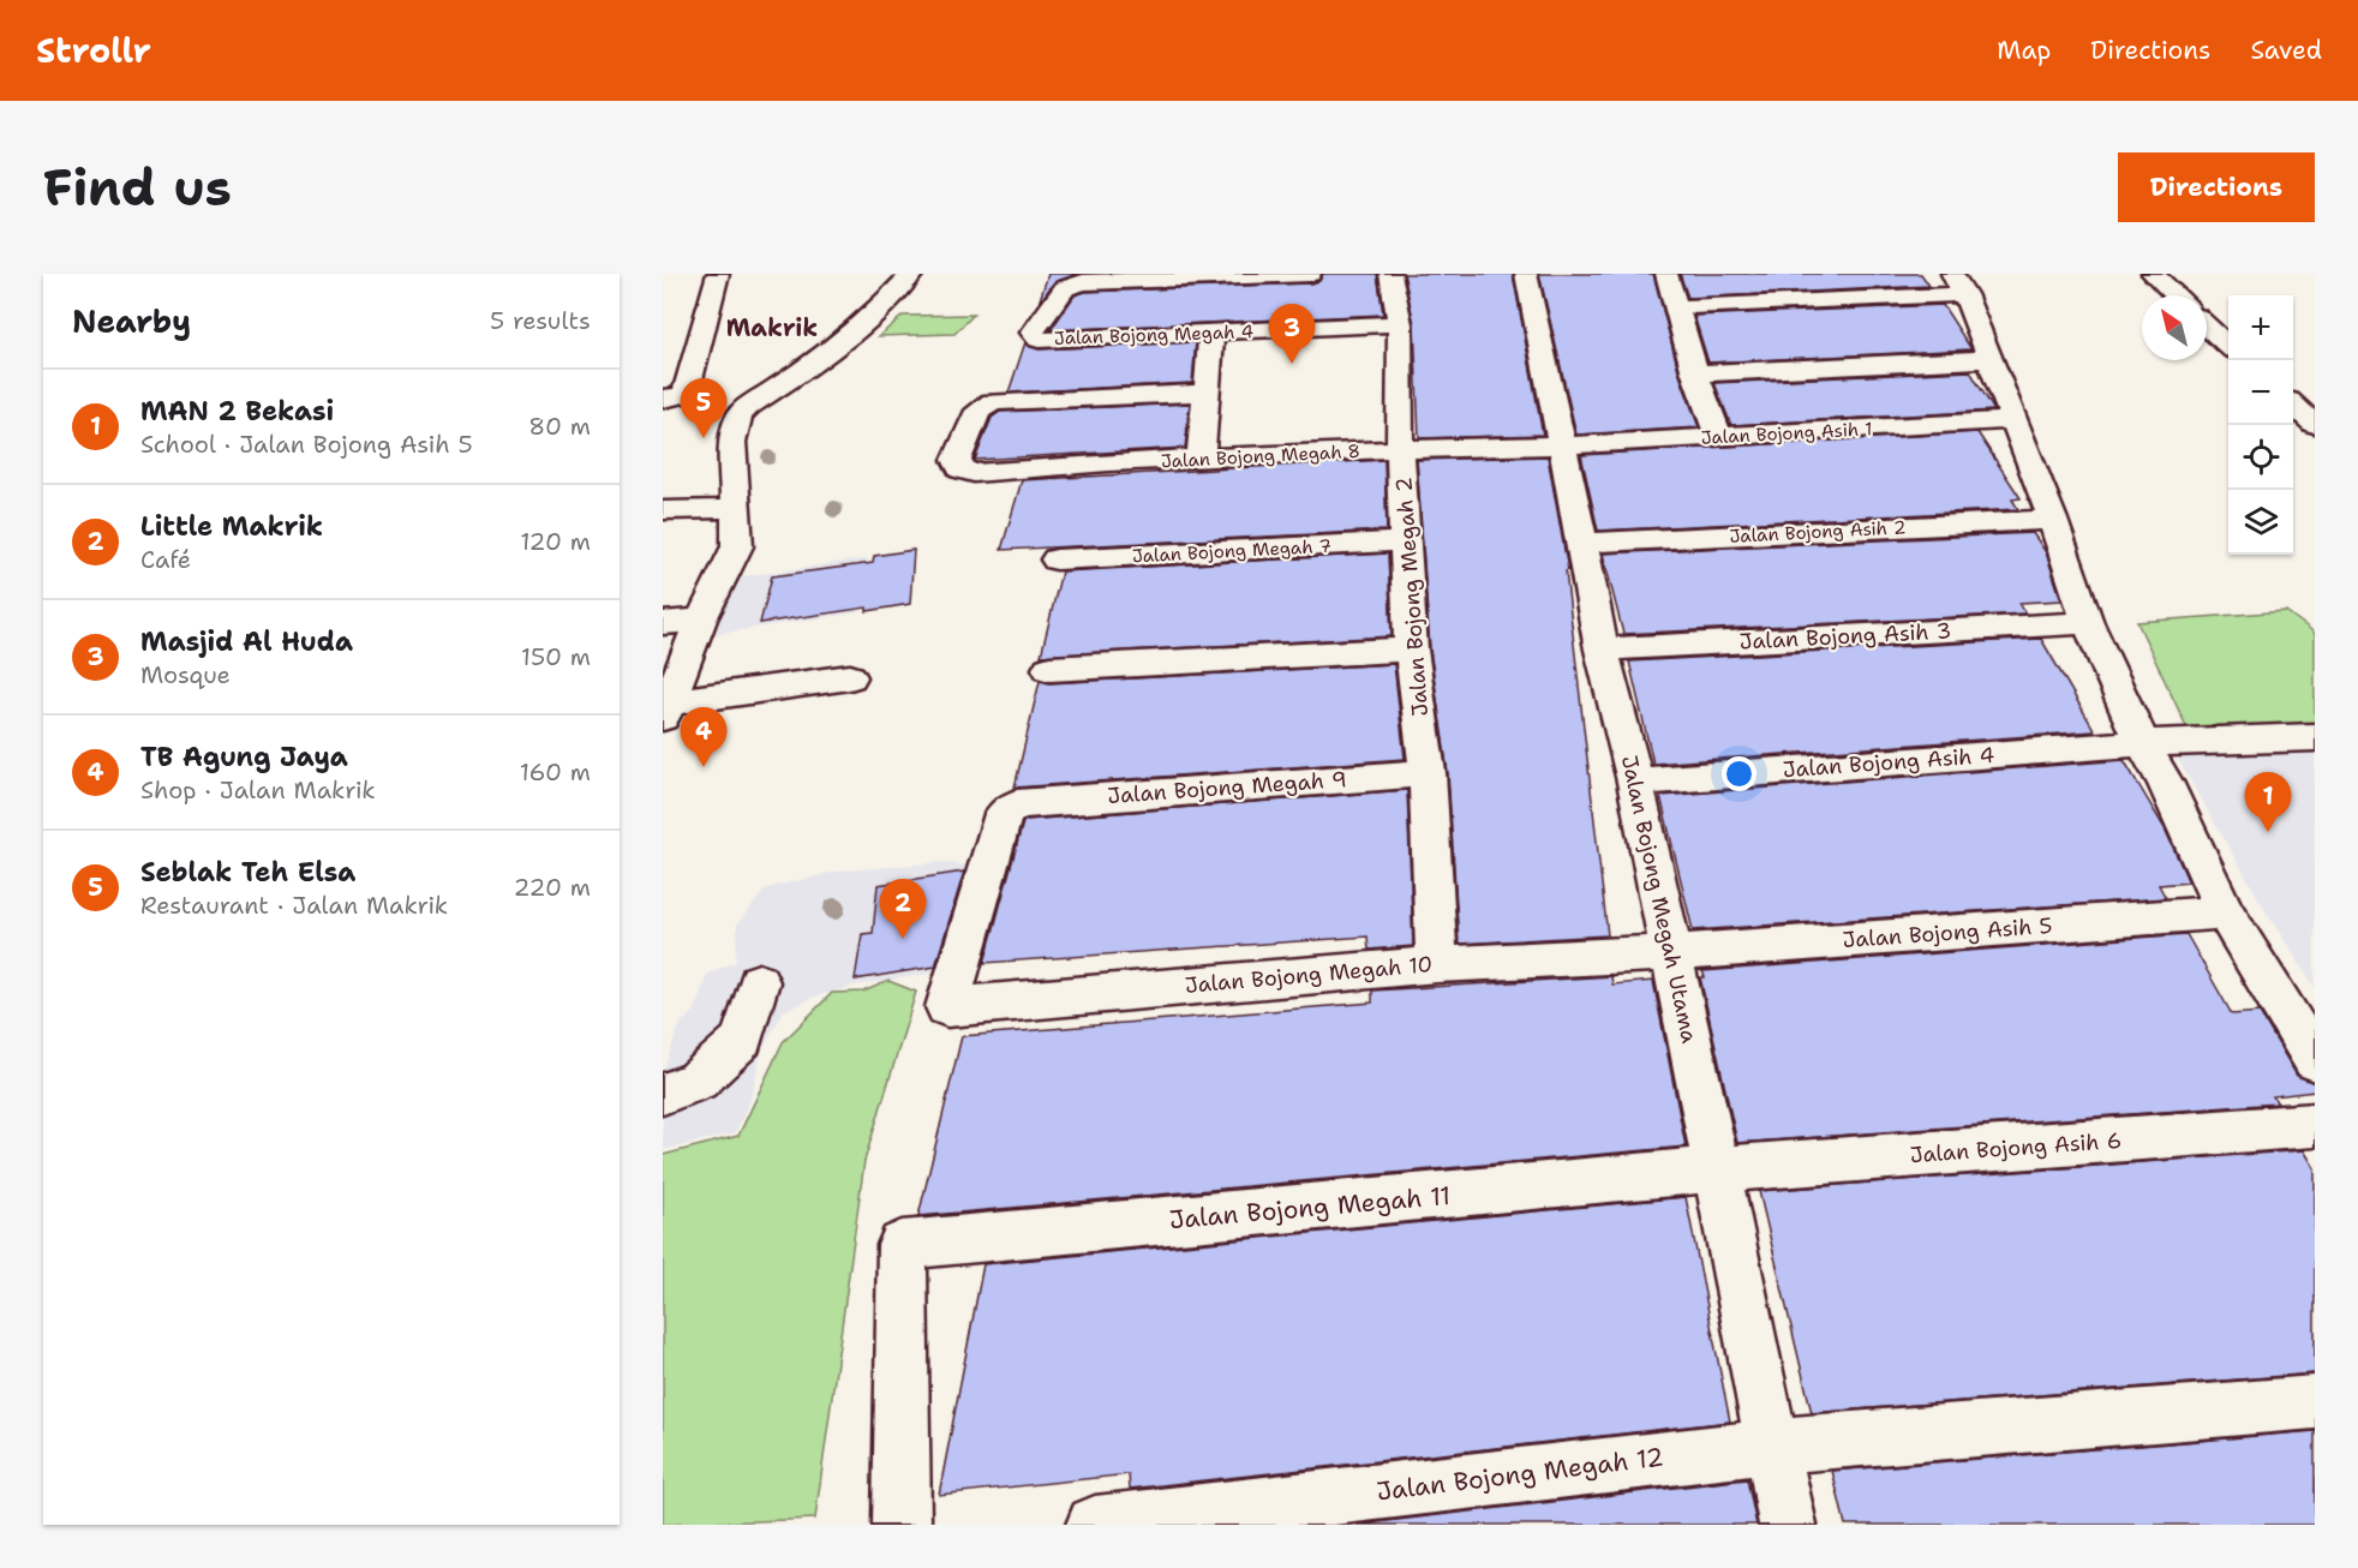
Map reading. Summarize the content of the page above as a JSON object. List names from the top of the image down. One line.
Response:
{"streets":{"street":["Jalan Bojong Megah 4","Jalan Bojong Asih 1","Jalan Bojong Megah 8","Jalan Bojong Asih 2","Jalan Bojong Megah 7","Jalan Bojong Megah 2","Jalan Bojong Asih 3","Jalan Bojong Asih 4","Jalan Bojong Megah 9","Jalan Bojong Megah Utama","Jalan Bojong Asih 5","Jalan Bojong Megah 10","Jalan Bojong Asih 6","Jalan Bojong Megah 11","Jalan Bojong Megah 12"]},"crossings":[["Jalan Bojong Megah 4","Jalan Bojong Megah 2"],["Jalan Bojong Asih 1","Jalan Bojong Megah 8"],["Jalan Bojong Asih 1","Jalan Bojong Megah Utama"],["Jalan Bojong Megah 8","Jalan Bojong Megah 2"],["Jalan Bojong Megah 8","Jalan Bojong Megah Utama"],["Jalan Bojong Asih 2","Jalan Bojong Megah Utama"],["Jalan Bojong Megah 7","Jalan Bojong Megah 2"],["Jalan Bojong Megah 2","Jalan Bojong Megah 9"],["Jalan Bojong Megah 2","Jalan Bojong Megah 10"],["Jalan Bojong Asih 3","Jalan Bojong Megah Utama"],["Jalan Bojong Asih 4","Jalan Bojong Megah Utama"],["Jalan Bojong Megah 9","Jalan Bojong Megah 10"],["Jalan Bojong Megah Utama","Jalan Bojong Asih 5"],["Jalan Bojong Megah Utama","Jalan Bojong Megah 10"],["Jalan Bojong Megah Utama","Jalan Bojong Asih 6"],["Jalan Bojong Megah Utama","Jalan Bojong Megah 11"],["Jalan Bojong Megah Utama","Jalan Bojong Megah 12"],["Jalan Bojong Asih 5","Jalan Bojong Megah 10"],["Jalan Bojong Asih 6","Jalan Bojong Megah 11"]],"districts":["Makrik"],"north":"top left","page":{"header":"Strollr","nav":["Map","Directions","Saved"],"buttons":"Directions","title":"Find us","heading":["Nearby","5 results"],"map_buttons":["+","−"],"pins":["3","5","4","1","2"],"list":[{"mark":"1","name":"MAN 2 Bekasi","note":"School · Jalan Bojong Asih 5","value":"80 m"},{"mark":"2","name":"Little Makrik","note":"Café","value":"120 m"},{"mark":"3","name":"Masjid Al Huda","note":"Mosque","value":"150 m"},{"mark":"4","name":"TB Agung Jaya","note":"Shop · Jalan Makrik","value":"160 m"},{"mark":"5","name":"Seblak Teh Elsa","note":"Restaurant · Jalan Makrik","value":"220 m"}]}}
